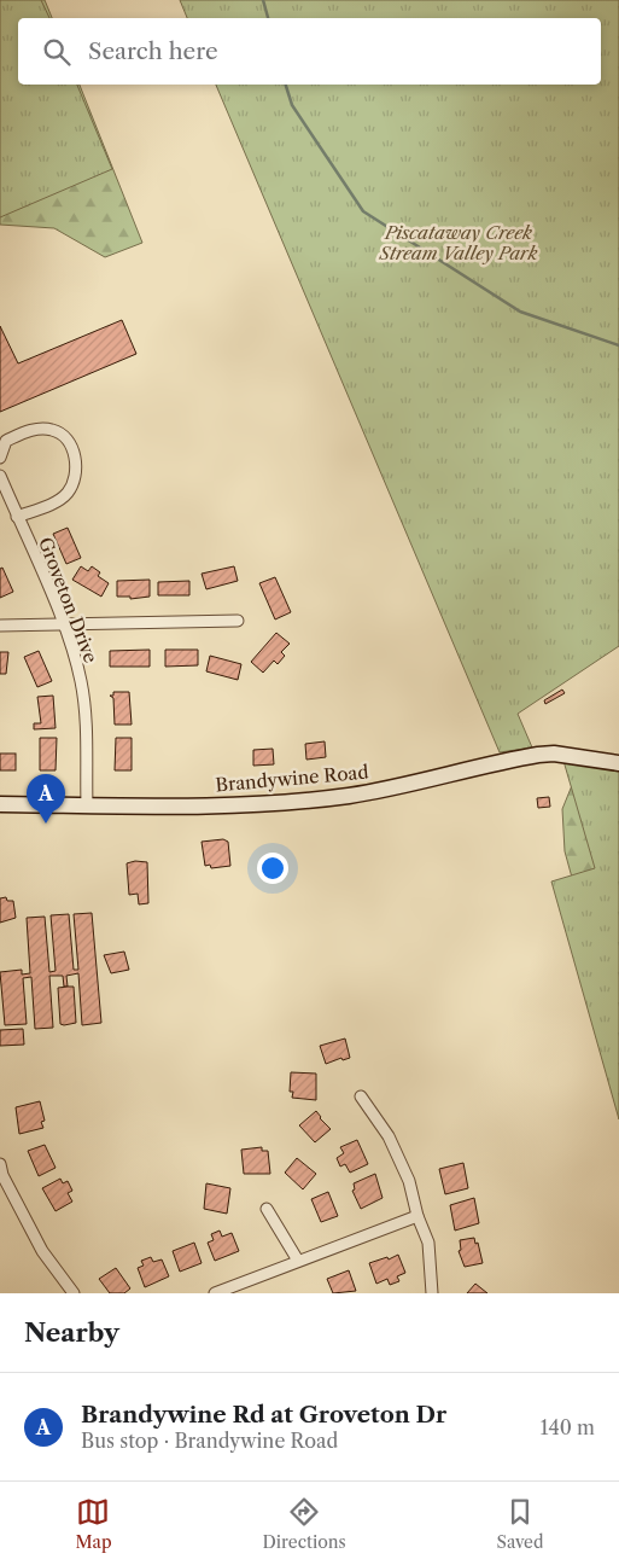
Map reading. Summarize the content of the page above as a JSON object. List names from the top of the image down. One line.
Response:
{"streets":{"main road":["Brandywine Road"],"street":["Groveton Drive"]},"crossings":[["Groveton Drive","Brandywine Road"]],"parks":["Piscataway Creek Stream Valley Park"],"page":{"search":"Search here","pins":"A","heading":"Nearby","list":[{"mark":"A","name":"Brandywine Rd at Groveton Dr","note":"Bus stop · Brandywine Road","value":"140 m"}],"nav":["Map","Directions","Saved"]}}
